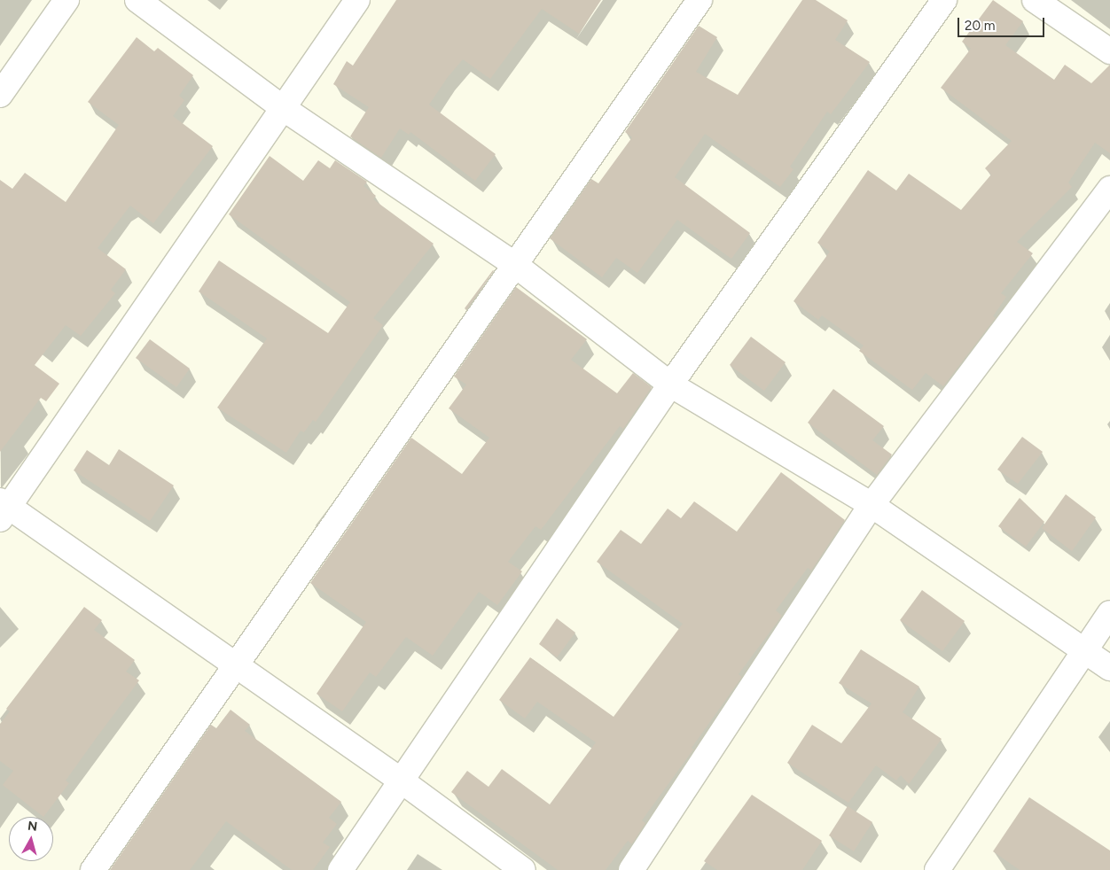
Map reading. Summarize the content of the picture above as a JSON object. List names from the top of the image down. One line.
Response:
{"scale_bar":"20 m","north":"top"}
